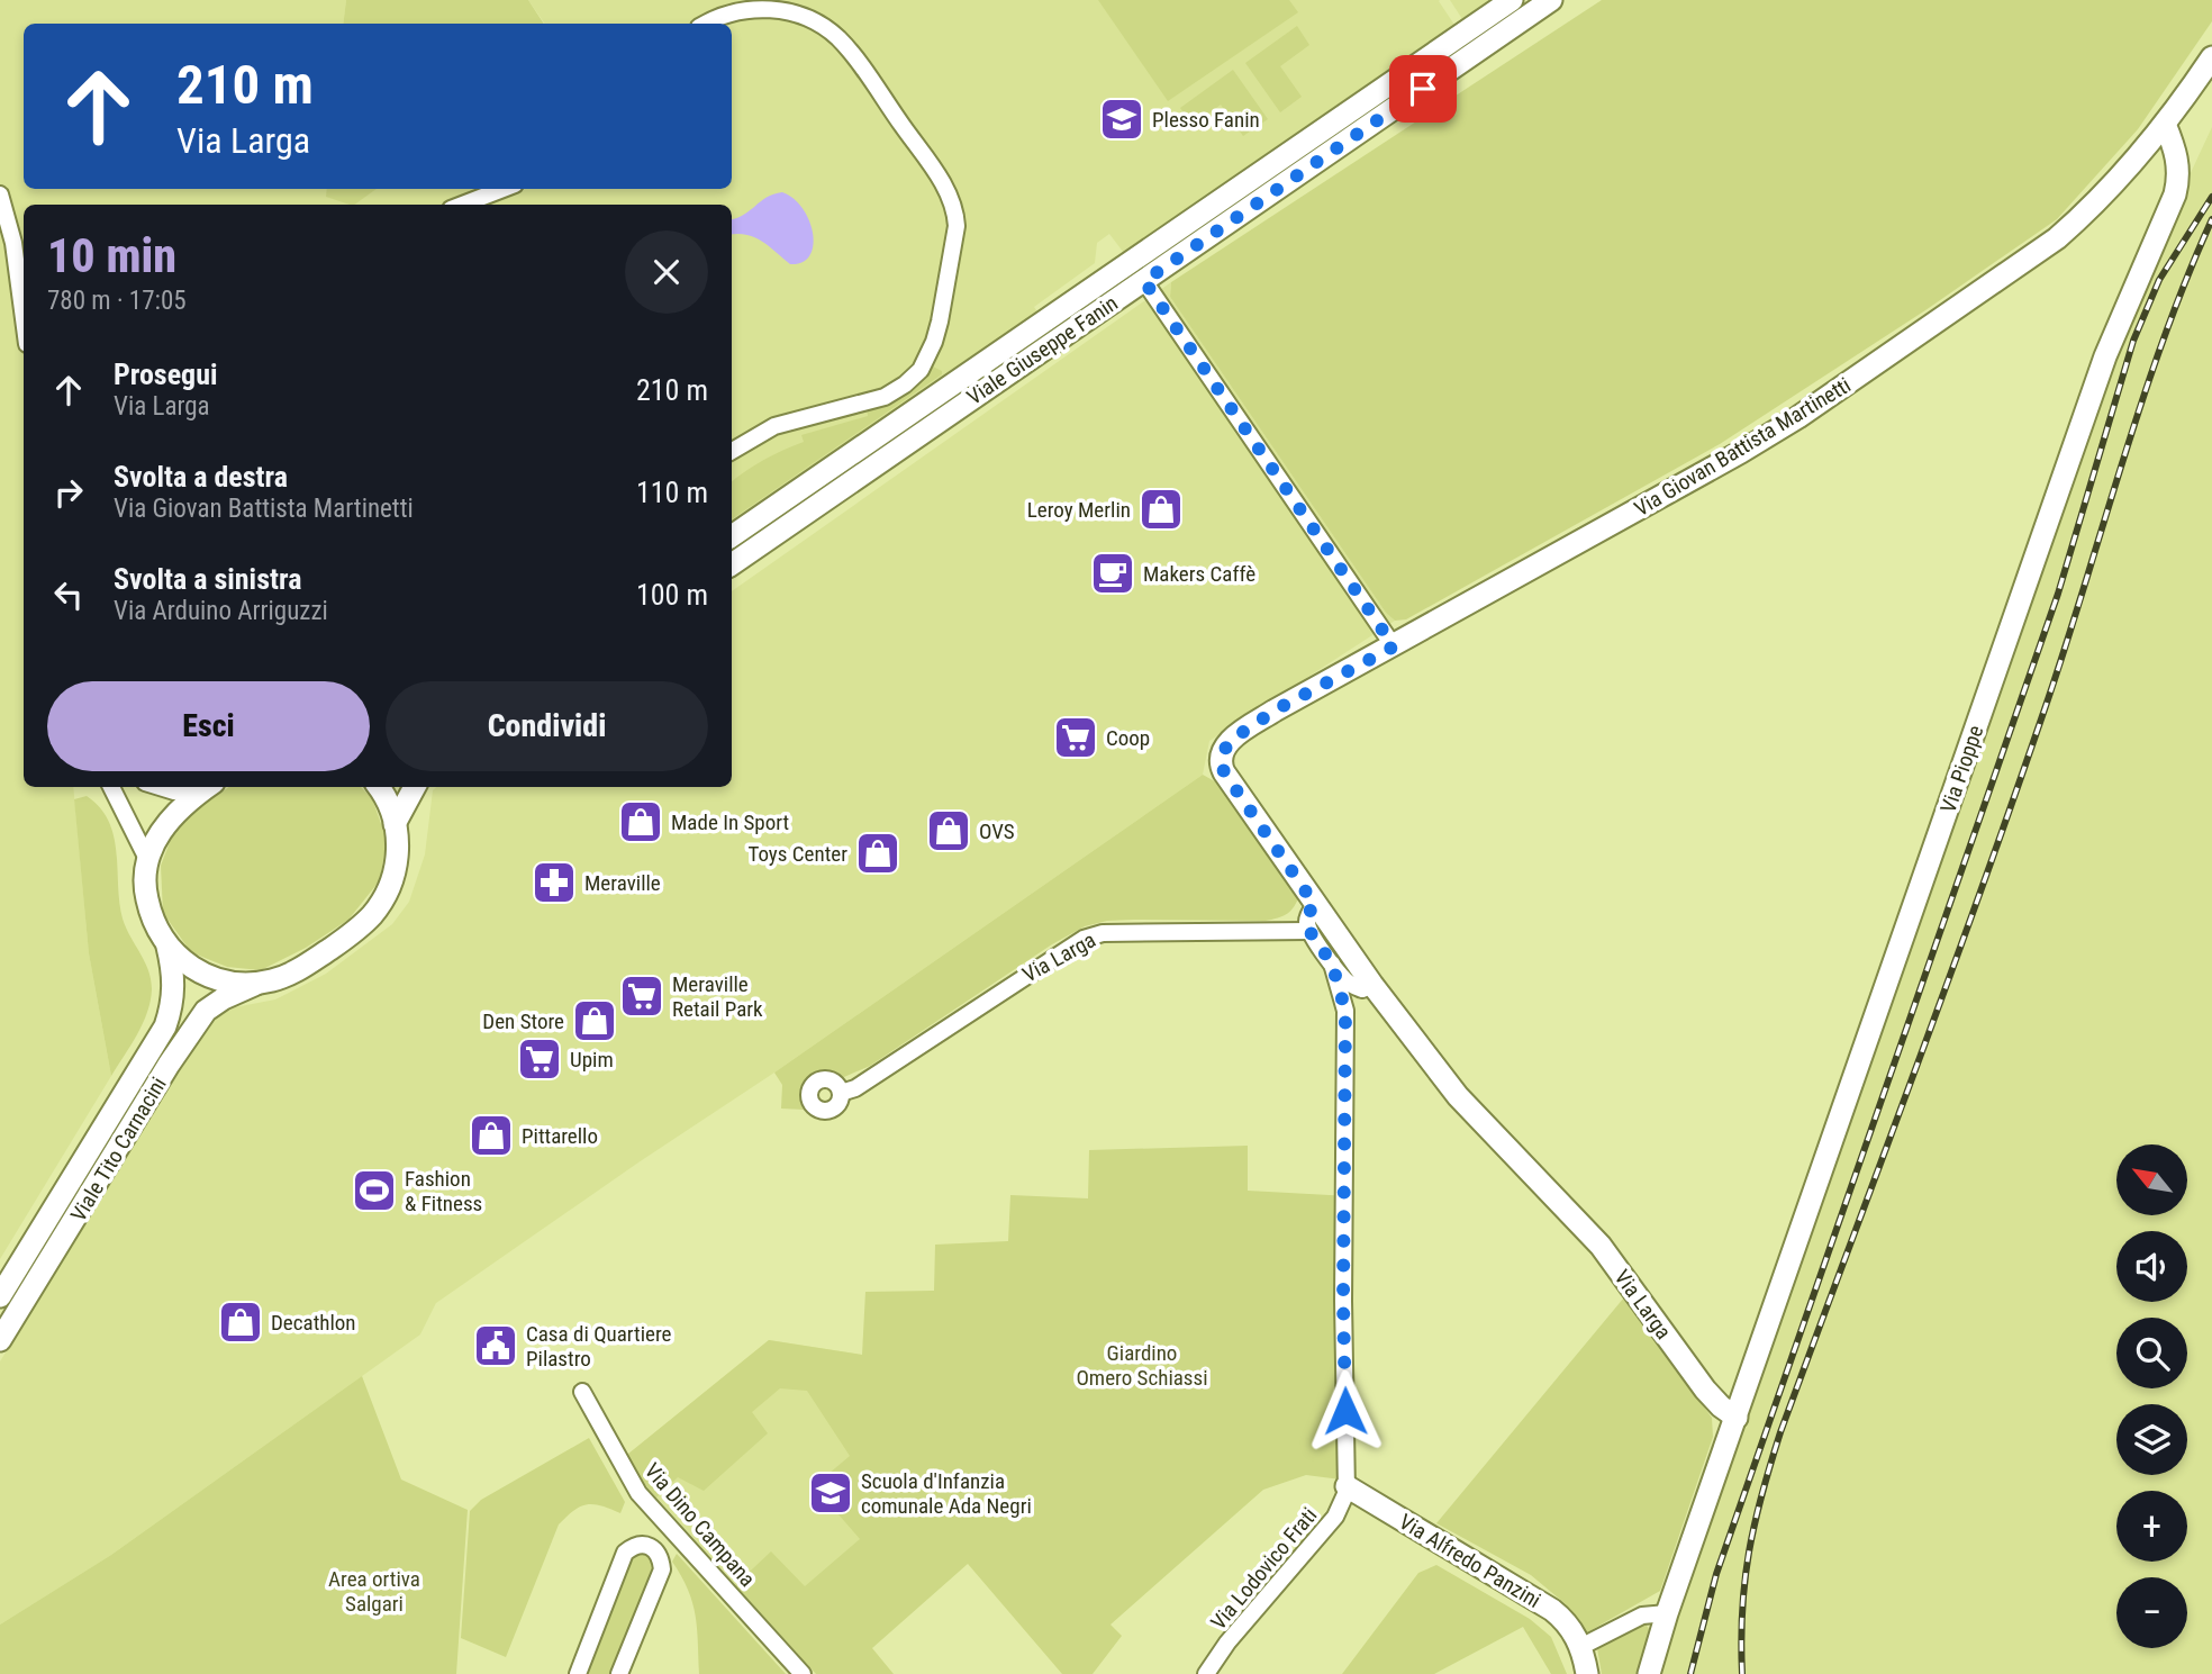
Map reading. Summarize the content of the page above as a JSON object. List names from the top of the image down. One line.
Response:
{"streets":{"street":["Viale Giuseppe Fanin","Via Giovan Battista Martinetti","Via Pioppe","Via Larga","Viale Tito Carnacini","Via Dino Campana","Via Alfredo Panzini","Via Lodovico Frati"]},"crossings":[["Via Giovan Battista Martinetti","Via Pioppe"],["Via Giovan Battista Martinetti","Via Larga"],["Via Pioppe","Via Larga"],["Via Alfredo Panzini","Via Lodovico Frati"]],"parks":["Giardino Omero Schiassi","Area ortiva Salgari"],"places":{"school or university":["Plesso Fanin","Scuola d'Infanzia comunale Ada Negri"],"shop":["Leroy Merlin","Made In Sport","OVS","Toys Center","Den Store","Pittarello","Decathlon"],"cafe":["Makers Caffè"],"supermarket":["Coop","Meraville Retail Park","Upim"],"pharmacy":["Meraville"],"sports":["Fashion & Fitness"],"public building":["Casa di Quartiere Pilastro"]},"north":"top left","page":{"turn":["210 m","Via Larga"],"heading":["10 min","780 m · 17:05"],"list":[{"name":"Prosegui","note":"Via Larga","value":"210 m"},{"name":"Svolta a destra","note":"Via Giovan Battista Martinetti","value":"110 m"},{"name":"Svolta a sinistra","note":"Via Arduino Arriguzzi","value":"100 m"}],"buttons":["Esci","Condividi"],"map_buttons":["+","−"]}}
